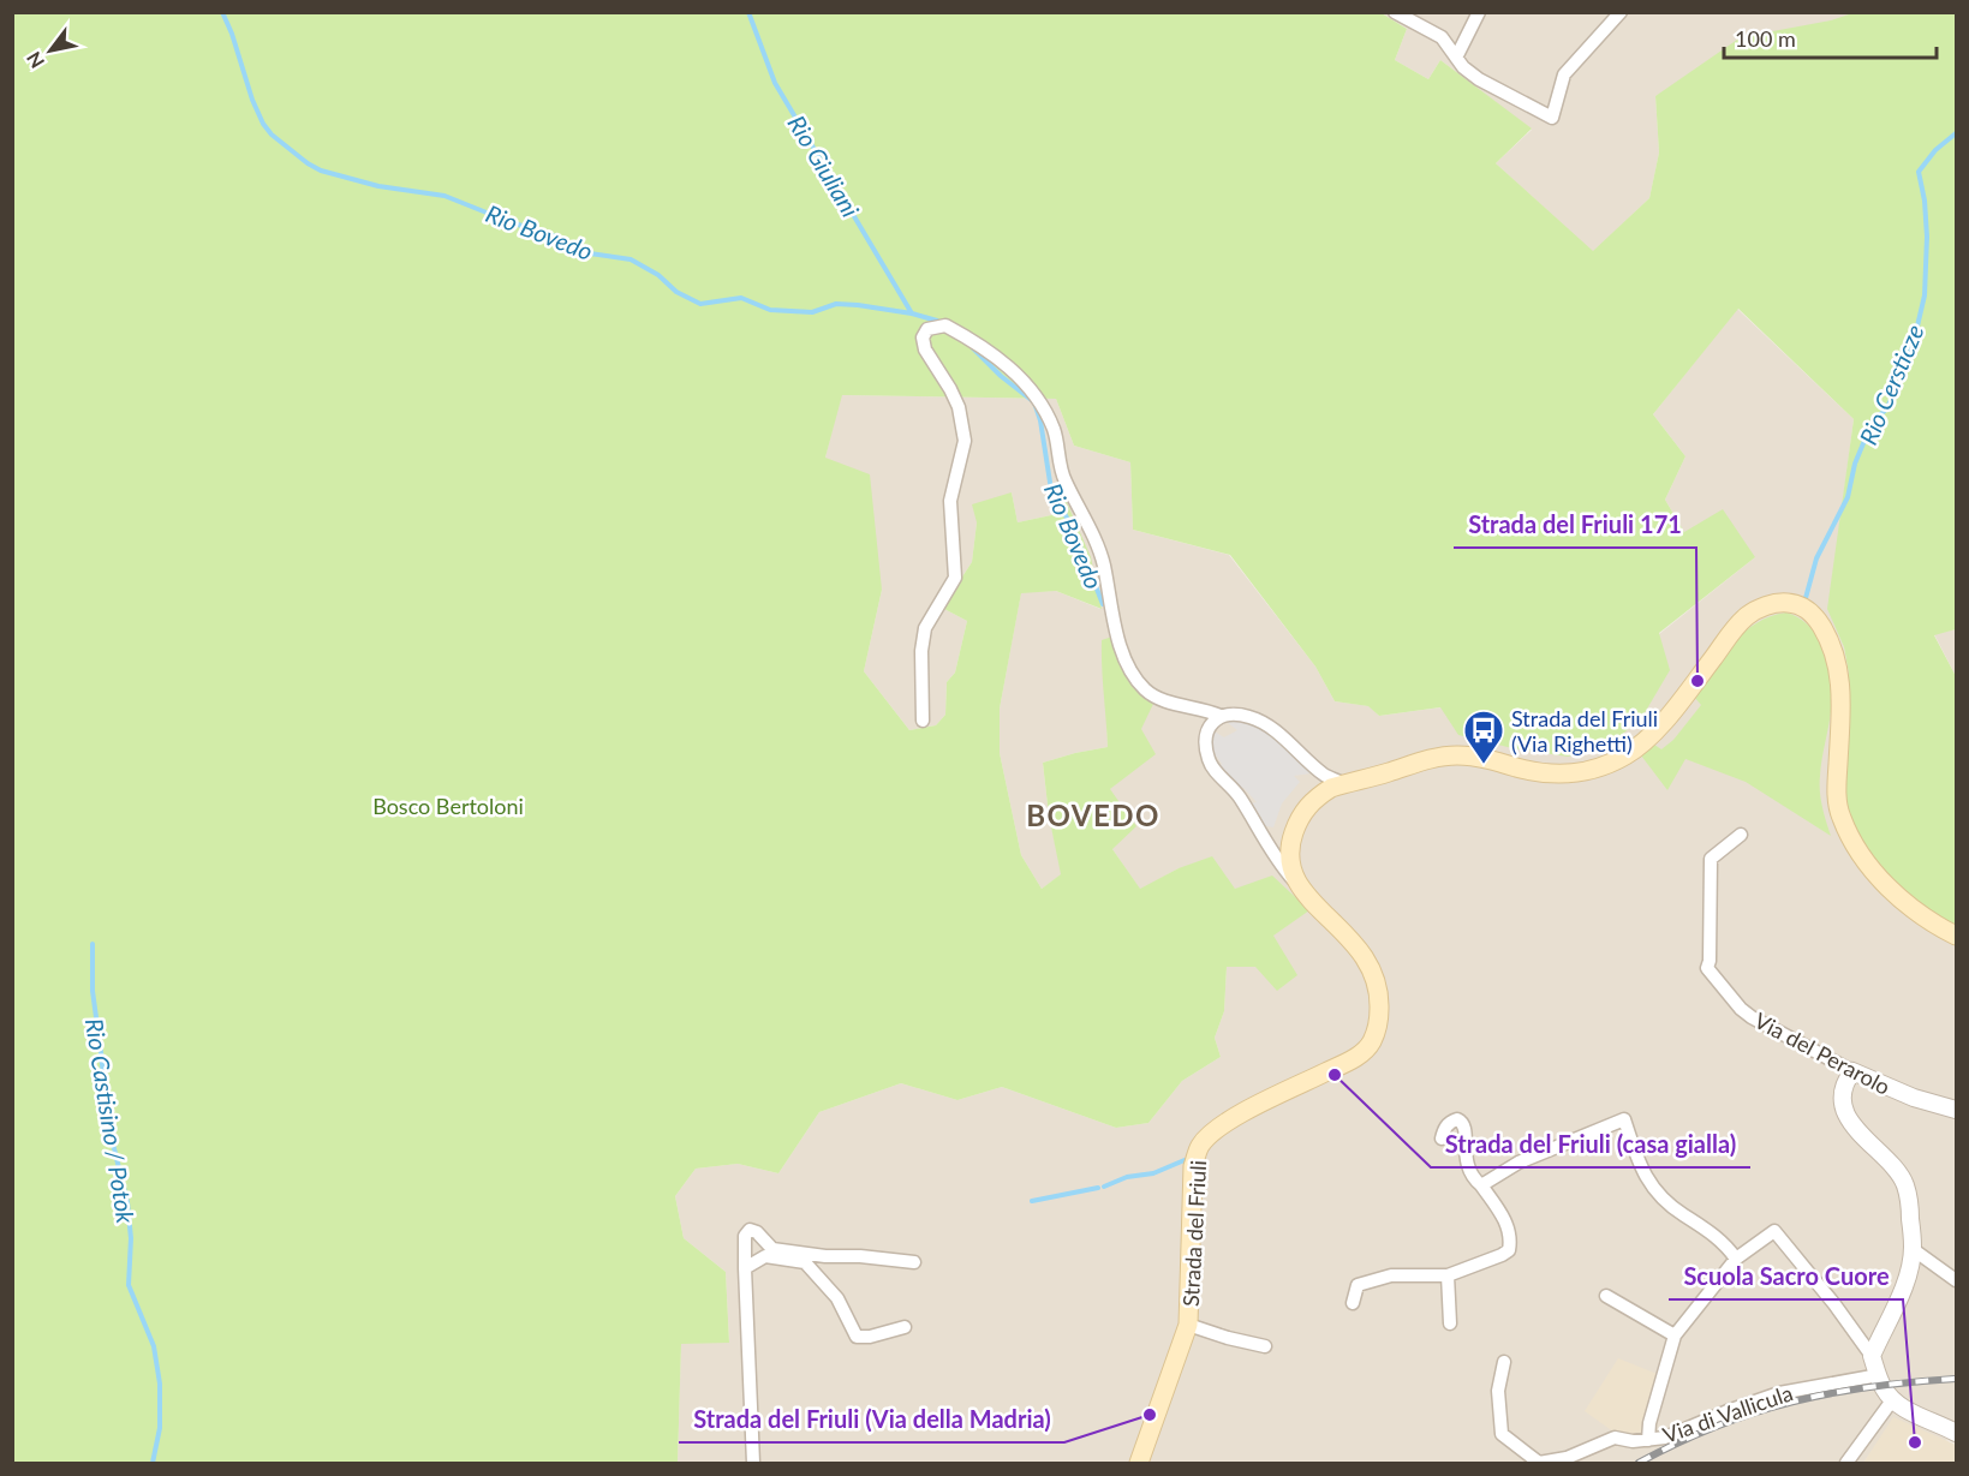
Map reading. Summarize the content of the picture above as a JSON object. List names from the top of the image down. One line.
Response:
{"streets":{"main road":["Strada del Friuli"],"street":["Via del Perarolo","Via di Vallicula"]},"districts":["BOVEDO"],"water":["Rio Giuliani","Rio Bovedo","Rio Cersticze","Rio Castisino / Potok"],"parks":["Bosco Bertoloni"],"places":{"other":["Strada del Friuli 171","Strada del Friuli (casa gialla)","Strada del Friuli (Via della Madria)","Scuola Sacro Cuore"],"bus stop":["Strada del Friuli (Via Righetti)"]},"scale_bar":"100 m","north":"bottom left"}
